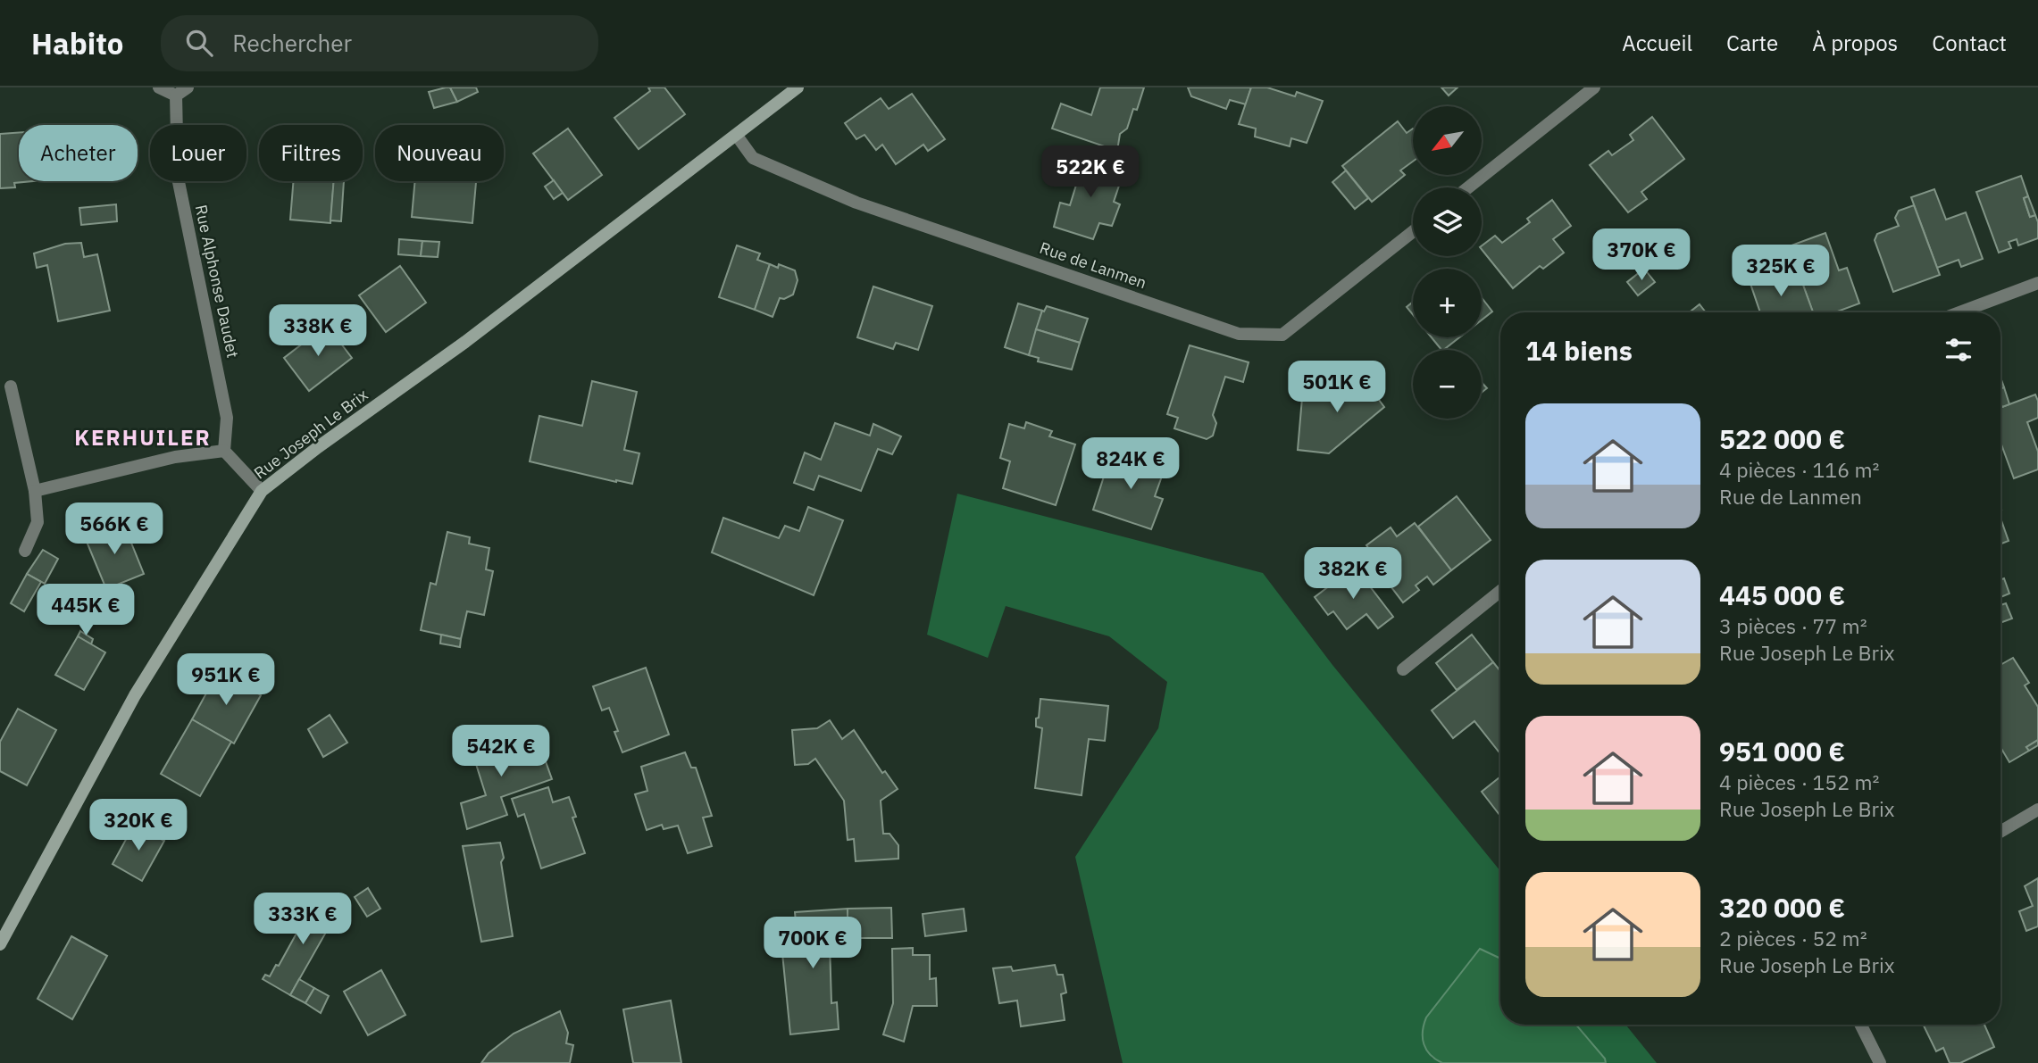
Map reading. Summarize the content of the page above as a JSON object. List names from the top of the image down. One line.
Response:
{"streets":{"street":["Rue de Lanmen","Rue Alphonse Daudet","Rue Joseph Le Brix"]},"crossings":[["Rue de Lanmen","Rue Joseph Le Brix"]],"districts":["KERHUILER"],"north":"bottom left","page":{"header":"Habito","search":"Rechercher","nav":["Accueil","Carte","À propos","Contact"],"map_buttons":["+","−"],"chip":["Acheter","Louer","Filtres","Nouveau"],"price":["522K €","370K €","325K €","338K €","501K €","824K €","566K €","382K €","445K €","951K €","542K €","320K €","333K €","700K €"],"heading":"14 biens","list":[{"name":"522 000 €","note":"4 pièces · 116 m² · Rue de Lanmen"},{"name":"445 000 €","note":"3 pièces · 77 m² · Rue Joseph Le Brix"},{"name":"951 000 €","note":"4 pièces · 152 m² · Rue Joseph Le Brix"},{"name":"320 000 €","note":"2 pièces · 52 m² · Rue Joseph Le Brix"}]}}
